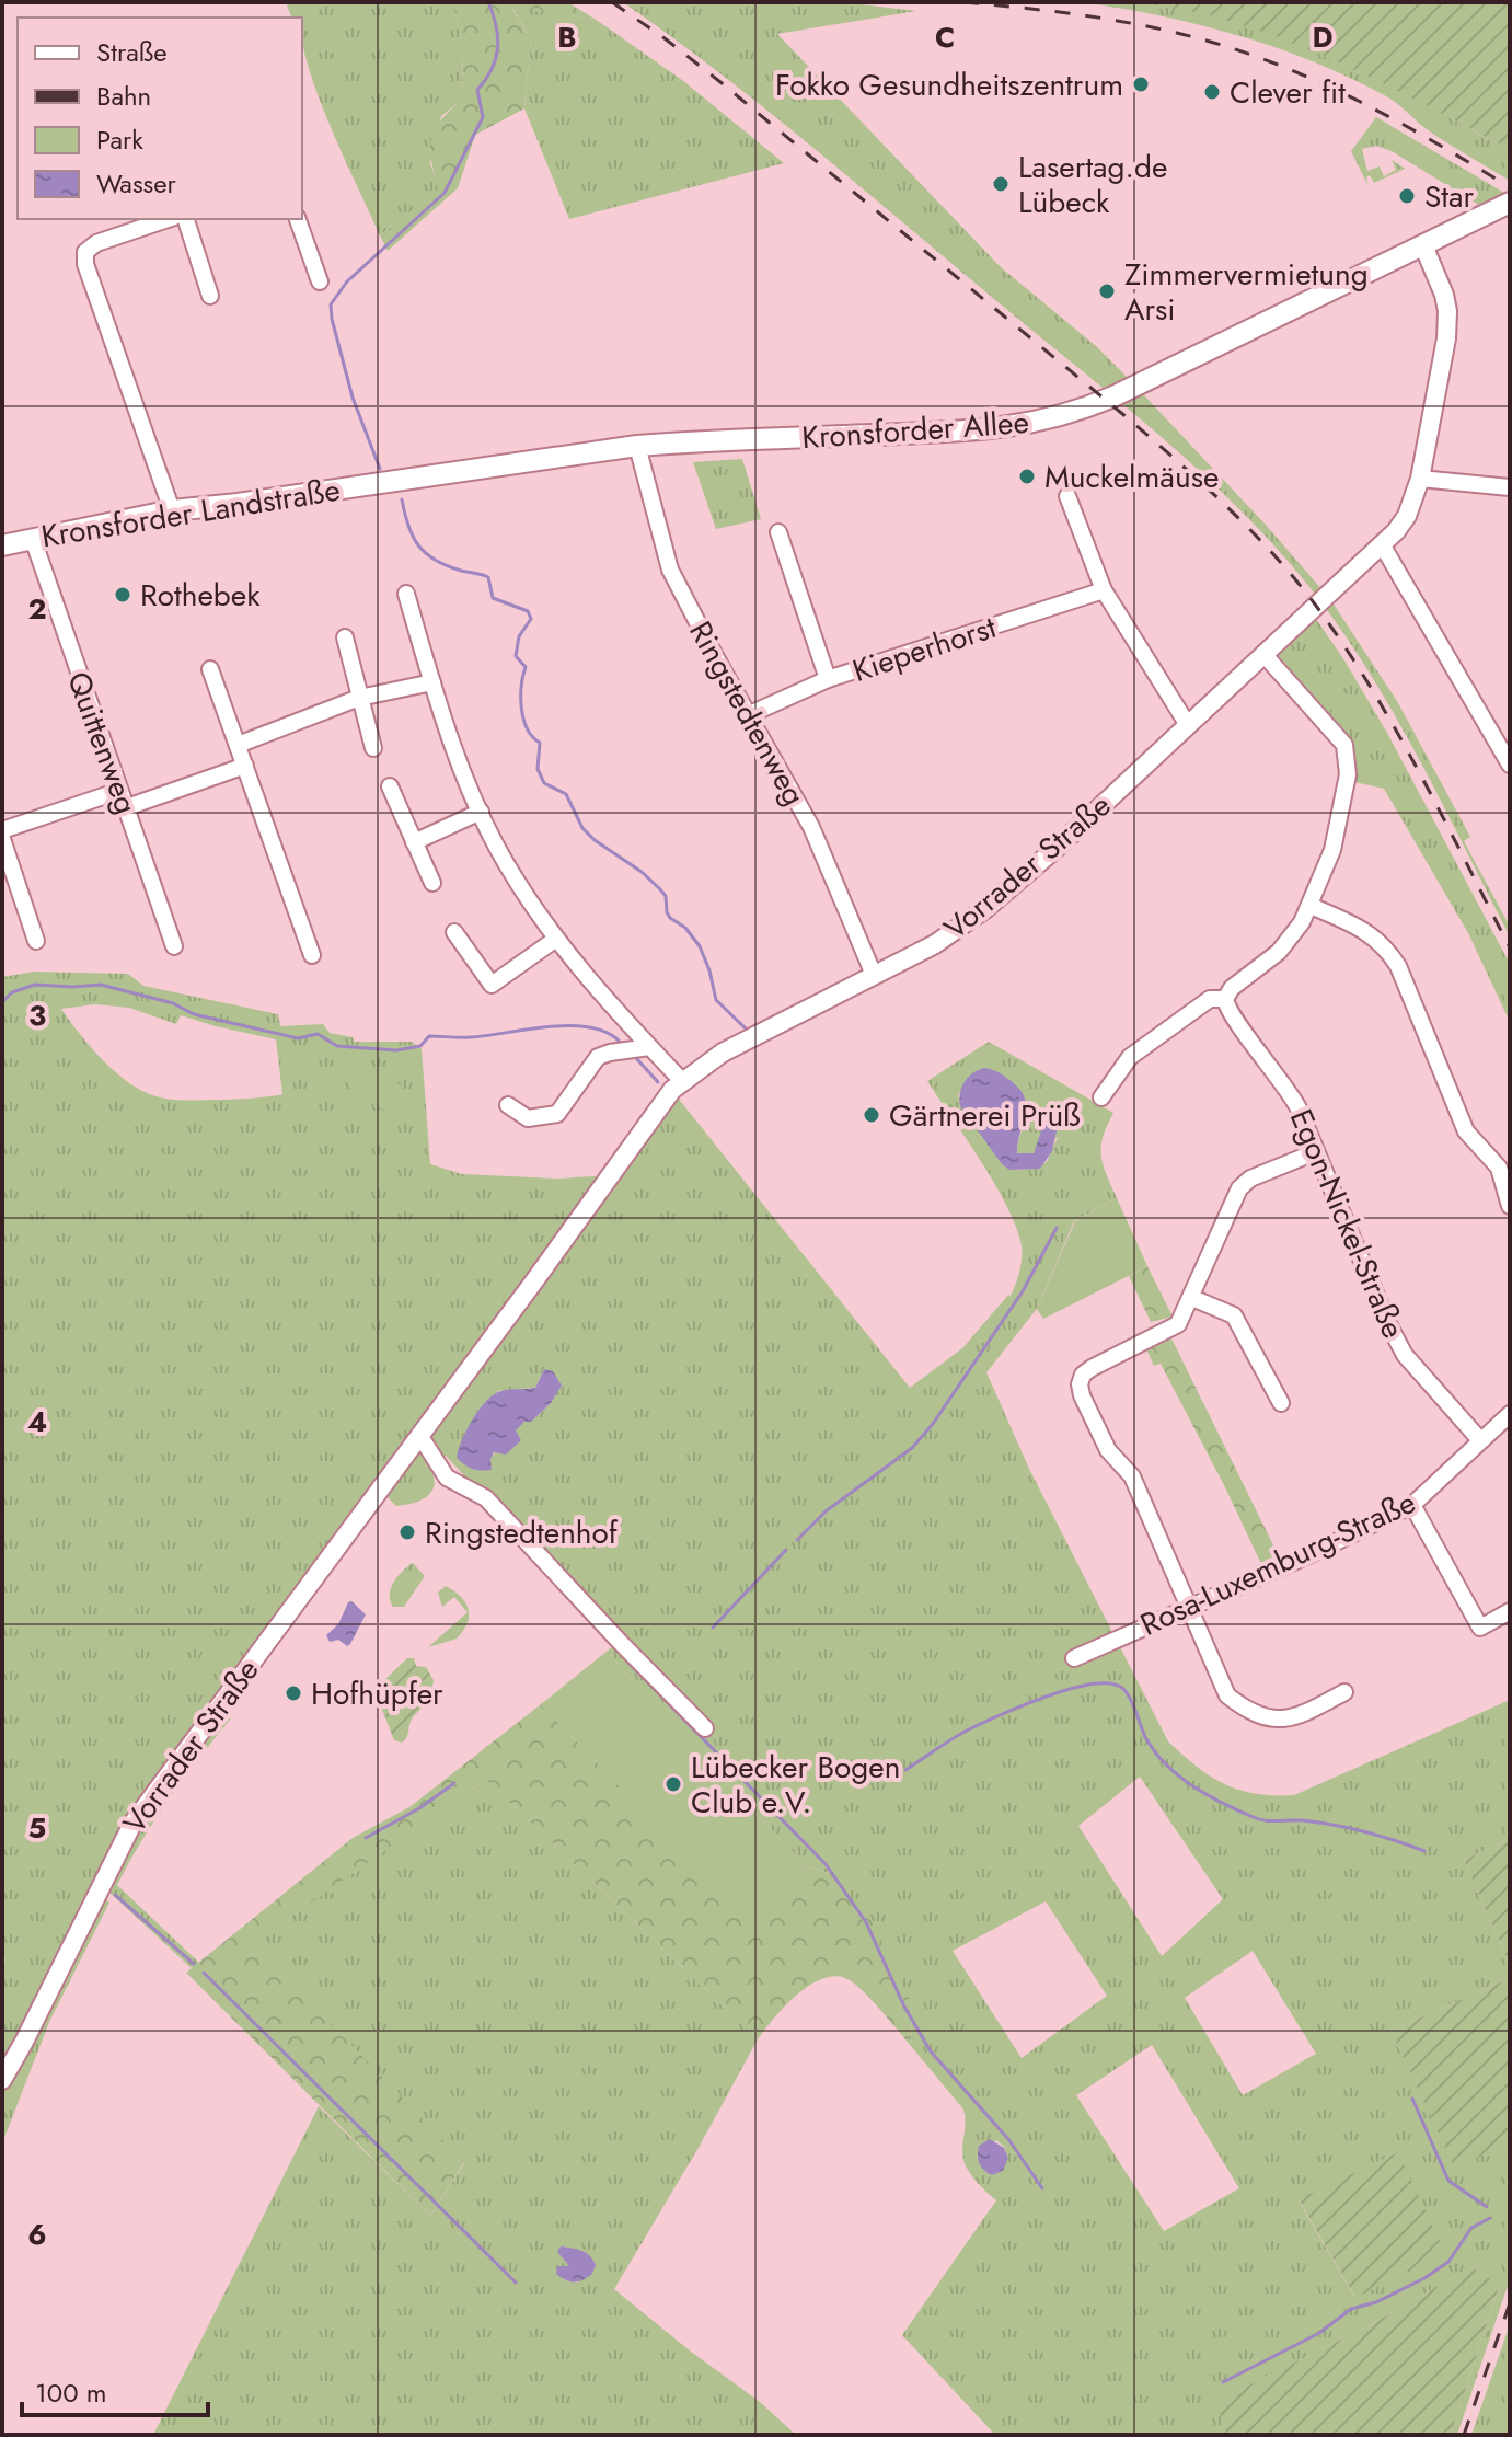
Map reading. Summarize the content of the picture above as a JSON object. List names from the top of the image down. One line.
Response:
{"streets":{"main road":["Kronsforder Allee","Kronsforder Landstraße"],"street":["Kieperhorst","Ringstedtenweg","Quittenweg","Vorrader Straße","Egon-Nickel-Straße","Rosa-Luxemburg-Straße"]},"crossings":[["Kronsforder Allee","Kronsforder Landstraße"],["Kronsforder Allee","Ringstedtenweg"],["Kronsforder Allee","Vorrader Straße"],["Kronsforder Landstraße","Quittenweg"],["Kieperhorst","Ringstedtenweg"],["Ringstedtenweg","Vorrader Straße"],["Egon-Nickel-Straße","Rosa-Luxemburg-Straße"]],"places":["Fokko Gesundheitszentrum","Clever fit","Lasertag.de Lübeck","Star","Zimmervermietung Arsi","Muckelmäuse","Rothebek","Gärtnerei Prüß","Ringstedtenhof","Hofhüpfer","Lübecker Bogen Club e.V."],"legend":["Straße","Bahn","Park","Wasser"],"scale_bar":"100 m","grid":{"columns":["B","C","D"],"rows":["2","3","4","5","6"]}}
